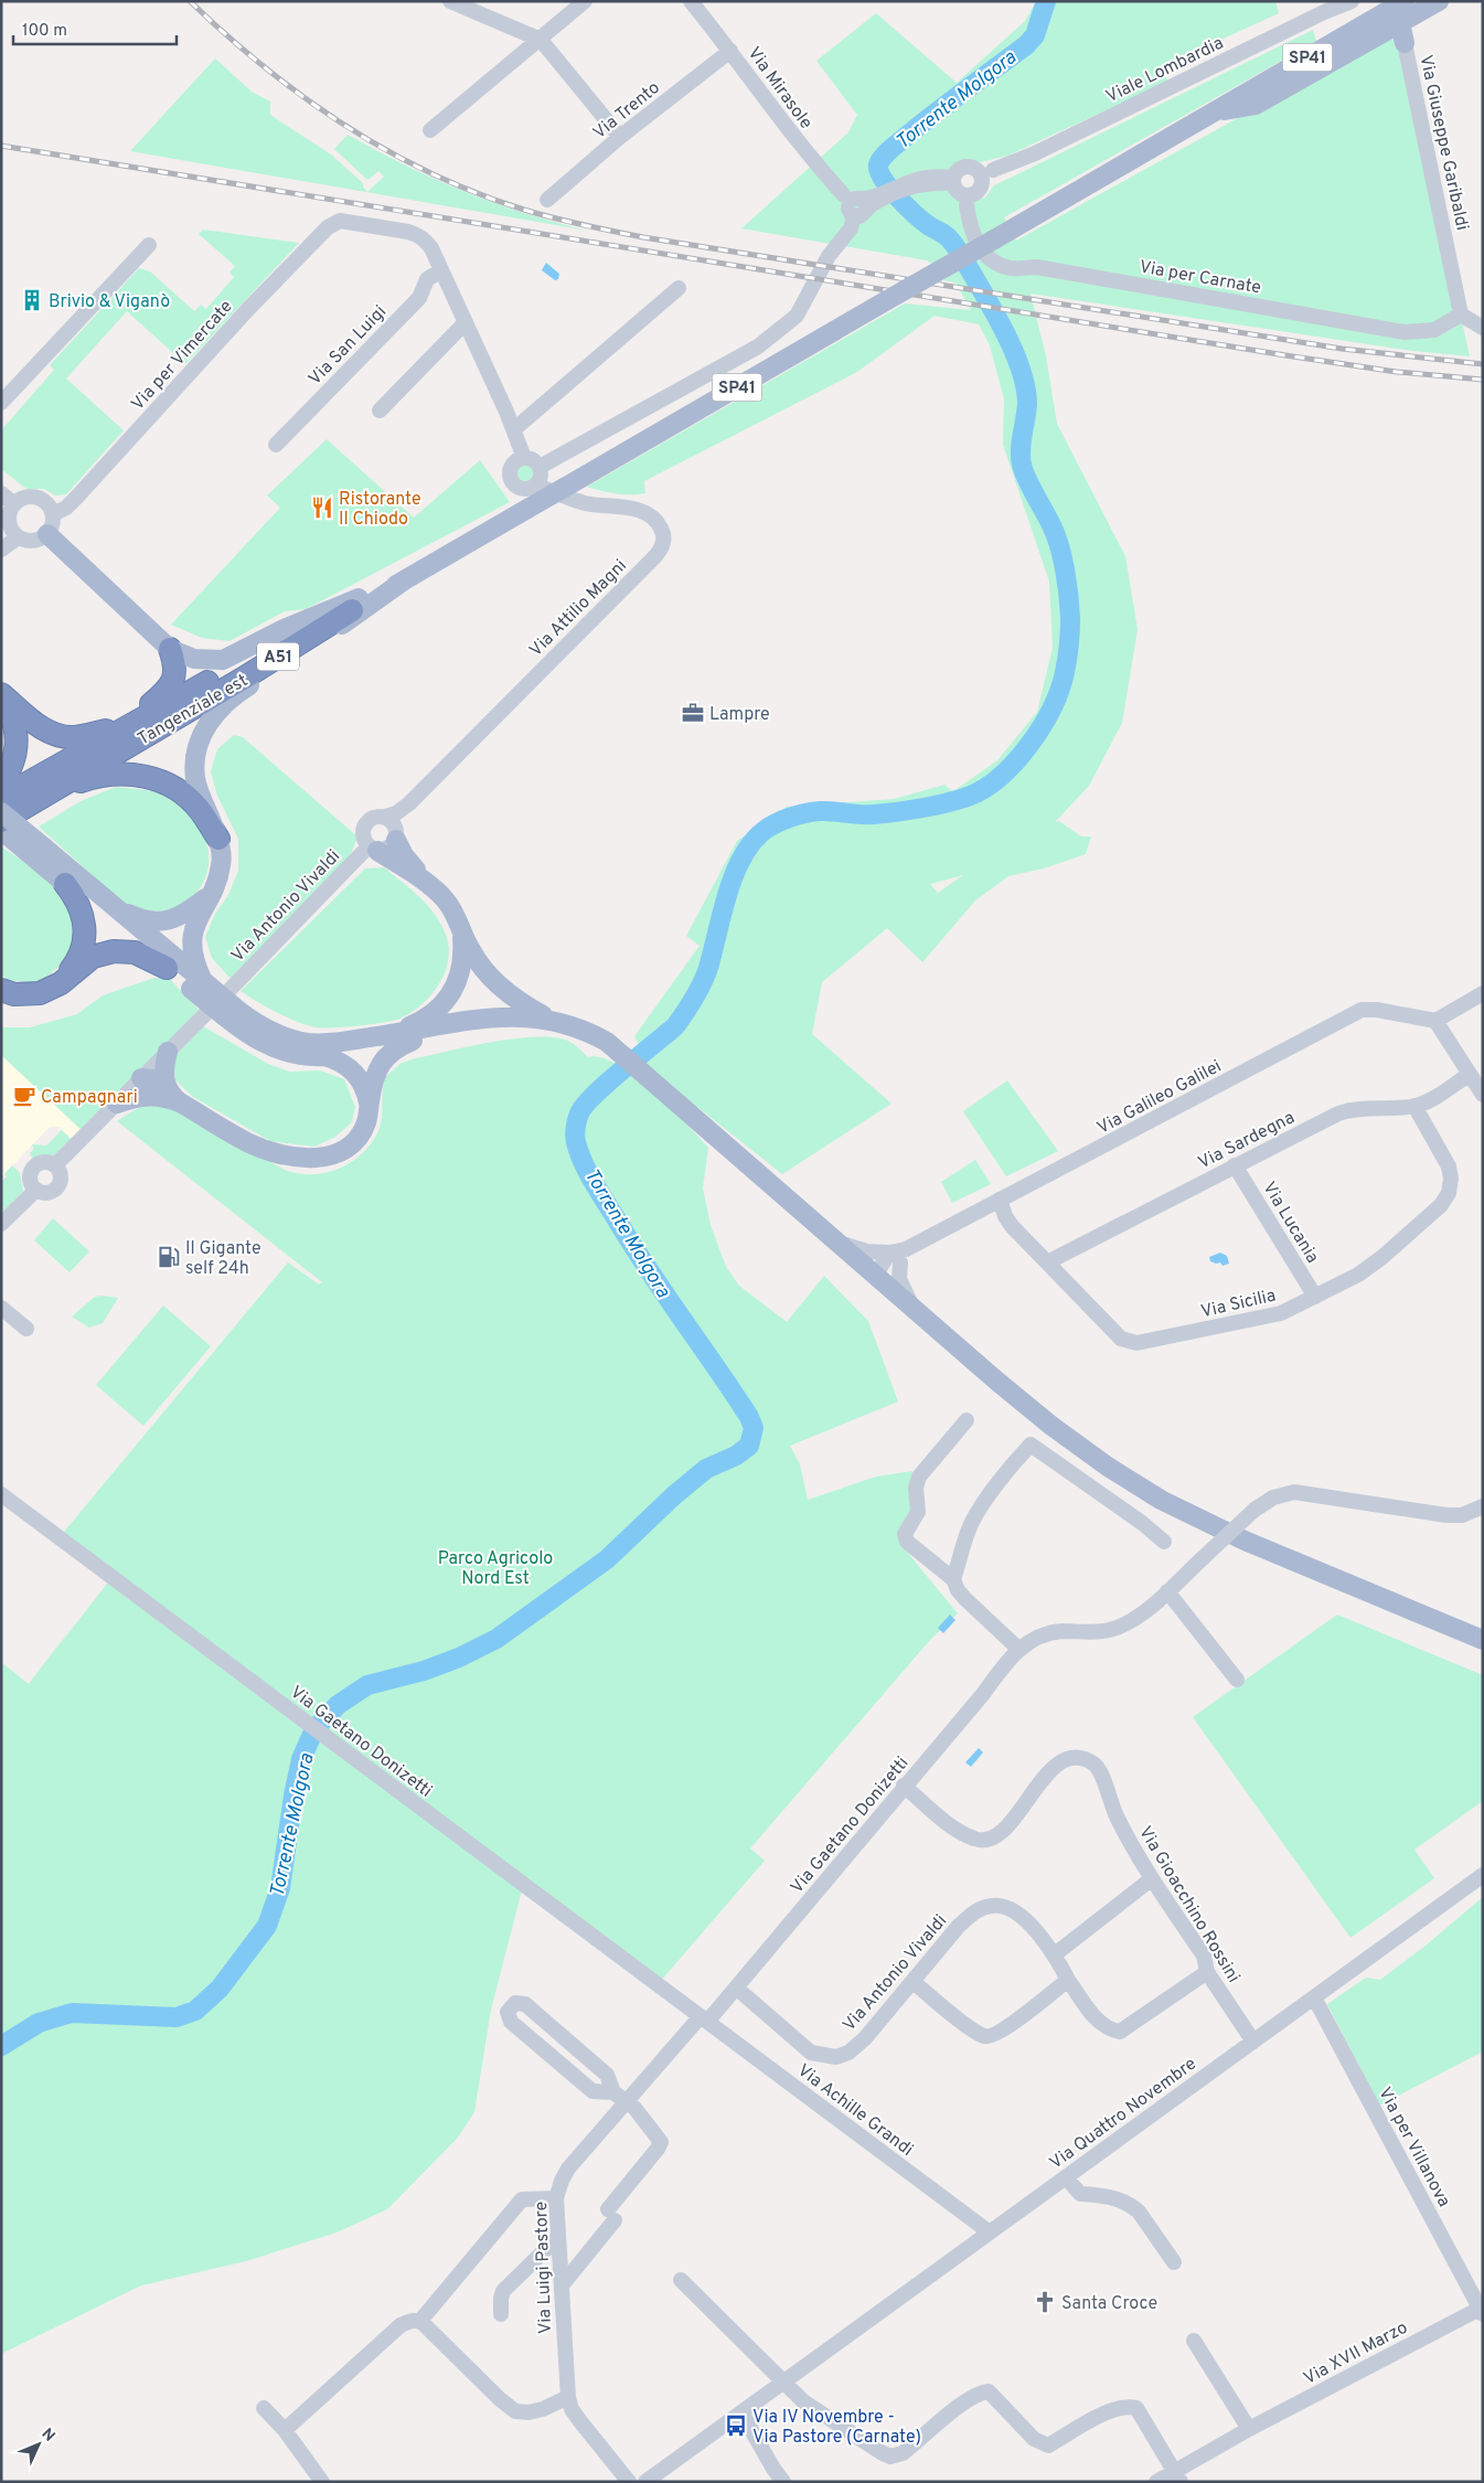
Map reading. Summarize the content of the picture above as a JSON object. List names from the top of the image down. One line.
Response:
{"streets":{"highway":["A51","Tangenziale est"],"main road":["SP41"],"street":["Viale Lombardia","Via Mirasole","Via Trento","Via Giuseppe Garibaldi","Via per Carnate","Via San Luigi","Via per Vimercate","Via Attilio Magni","Via Antonio Vivaldi","Via Galileo Galilei","Via Sardegna","Via Lucania","Via Sicilia","Via Gaetano Donizetti","Via Gioacchino Rossini","Via Achille Grandi","Via Quattro Novembre","Via per Villanova","Via Luigi Pastore","Via XVII Marzo"]},"crossings":[["SP41","Tangenziale est"],["Viale Lombardia","Via per Carnate"],["Via Mirasole","Via Trento"],["Via Giuseppe Garibaldi","Via per Carnate"],["Via San Luigi","Via per Vimercate"],["Via Attilio Magni","Via Antonio Vivaldi"],["Via Antonio Vivaldi","Via Gaetano Donizetti"],["Via Antonio Vivaldi","Via Gioacchino Rossini"],["Via Galileo Galilei","Via Sicilia"],["Via Sardegna","Via Lucania"],["Via Sardegna","Via Sicilia"],["Via Lucania","Via Sicilia"],["Via Gaetano Donizetti","Via Gioacchino Rossini"],["Via Gaetano Donizetti","Via Achille Grandi"],["Via Gaetano Donizetti","Via Luigi Pastore"],["Via Gioacchino Rossini","Via Quattro Novembre"],["Via Achille Grandi","Via Quattro Novembre"],["Via Achille Grandi","Via Luigi Pastore"],["Via Quattro Novembre","Via per Villanova"],["Via per Villanova","Via XVII Marzo"]],"water":["Torrente Molgora"],"parks":["Parco Agricolo Nord Est"],"places":{"building":["Brivio & Viganò"],"restaurant":["Ristorante Il Chiodo"],"office":["Lampre"],"cafe":["Campagnari"],"fuel station":["Il Gigante self 24h"],"church":["Santa Croce"],"bus stop":["Via IV Novembre - Via Pastore (Carnate)"]},"scale_bar":"100 m","north":"top right"}
